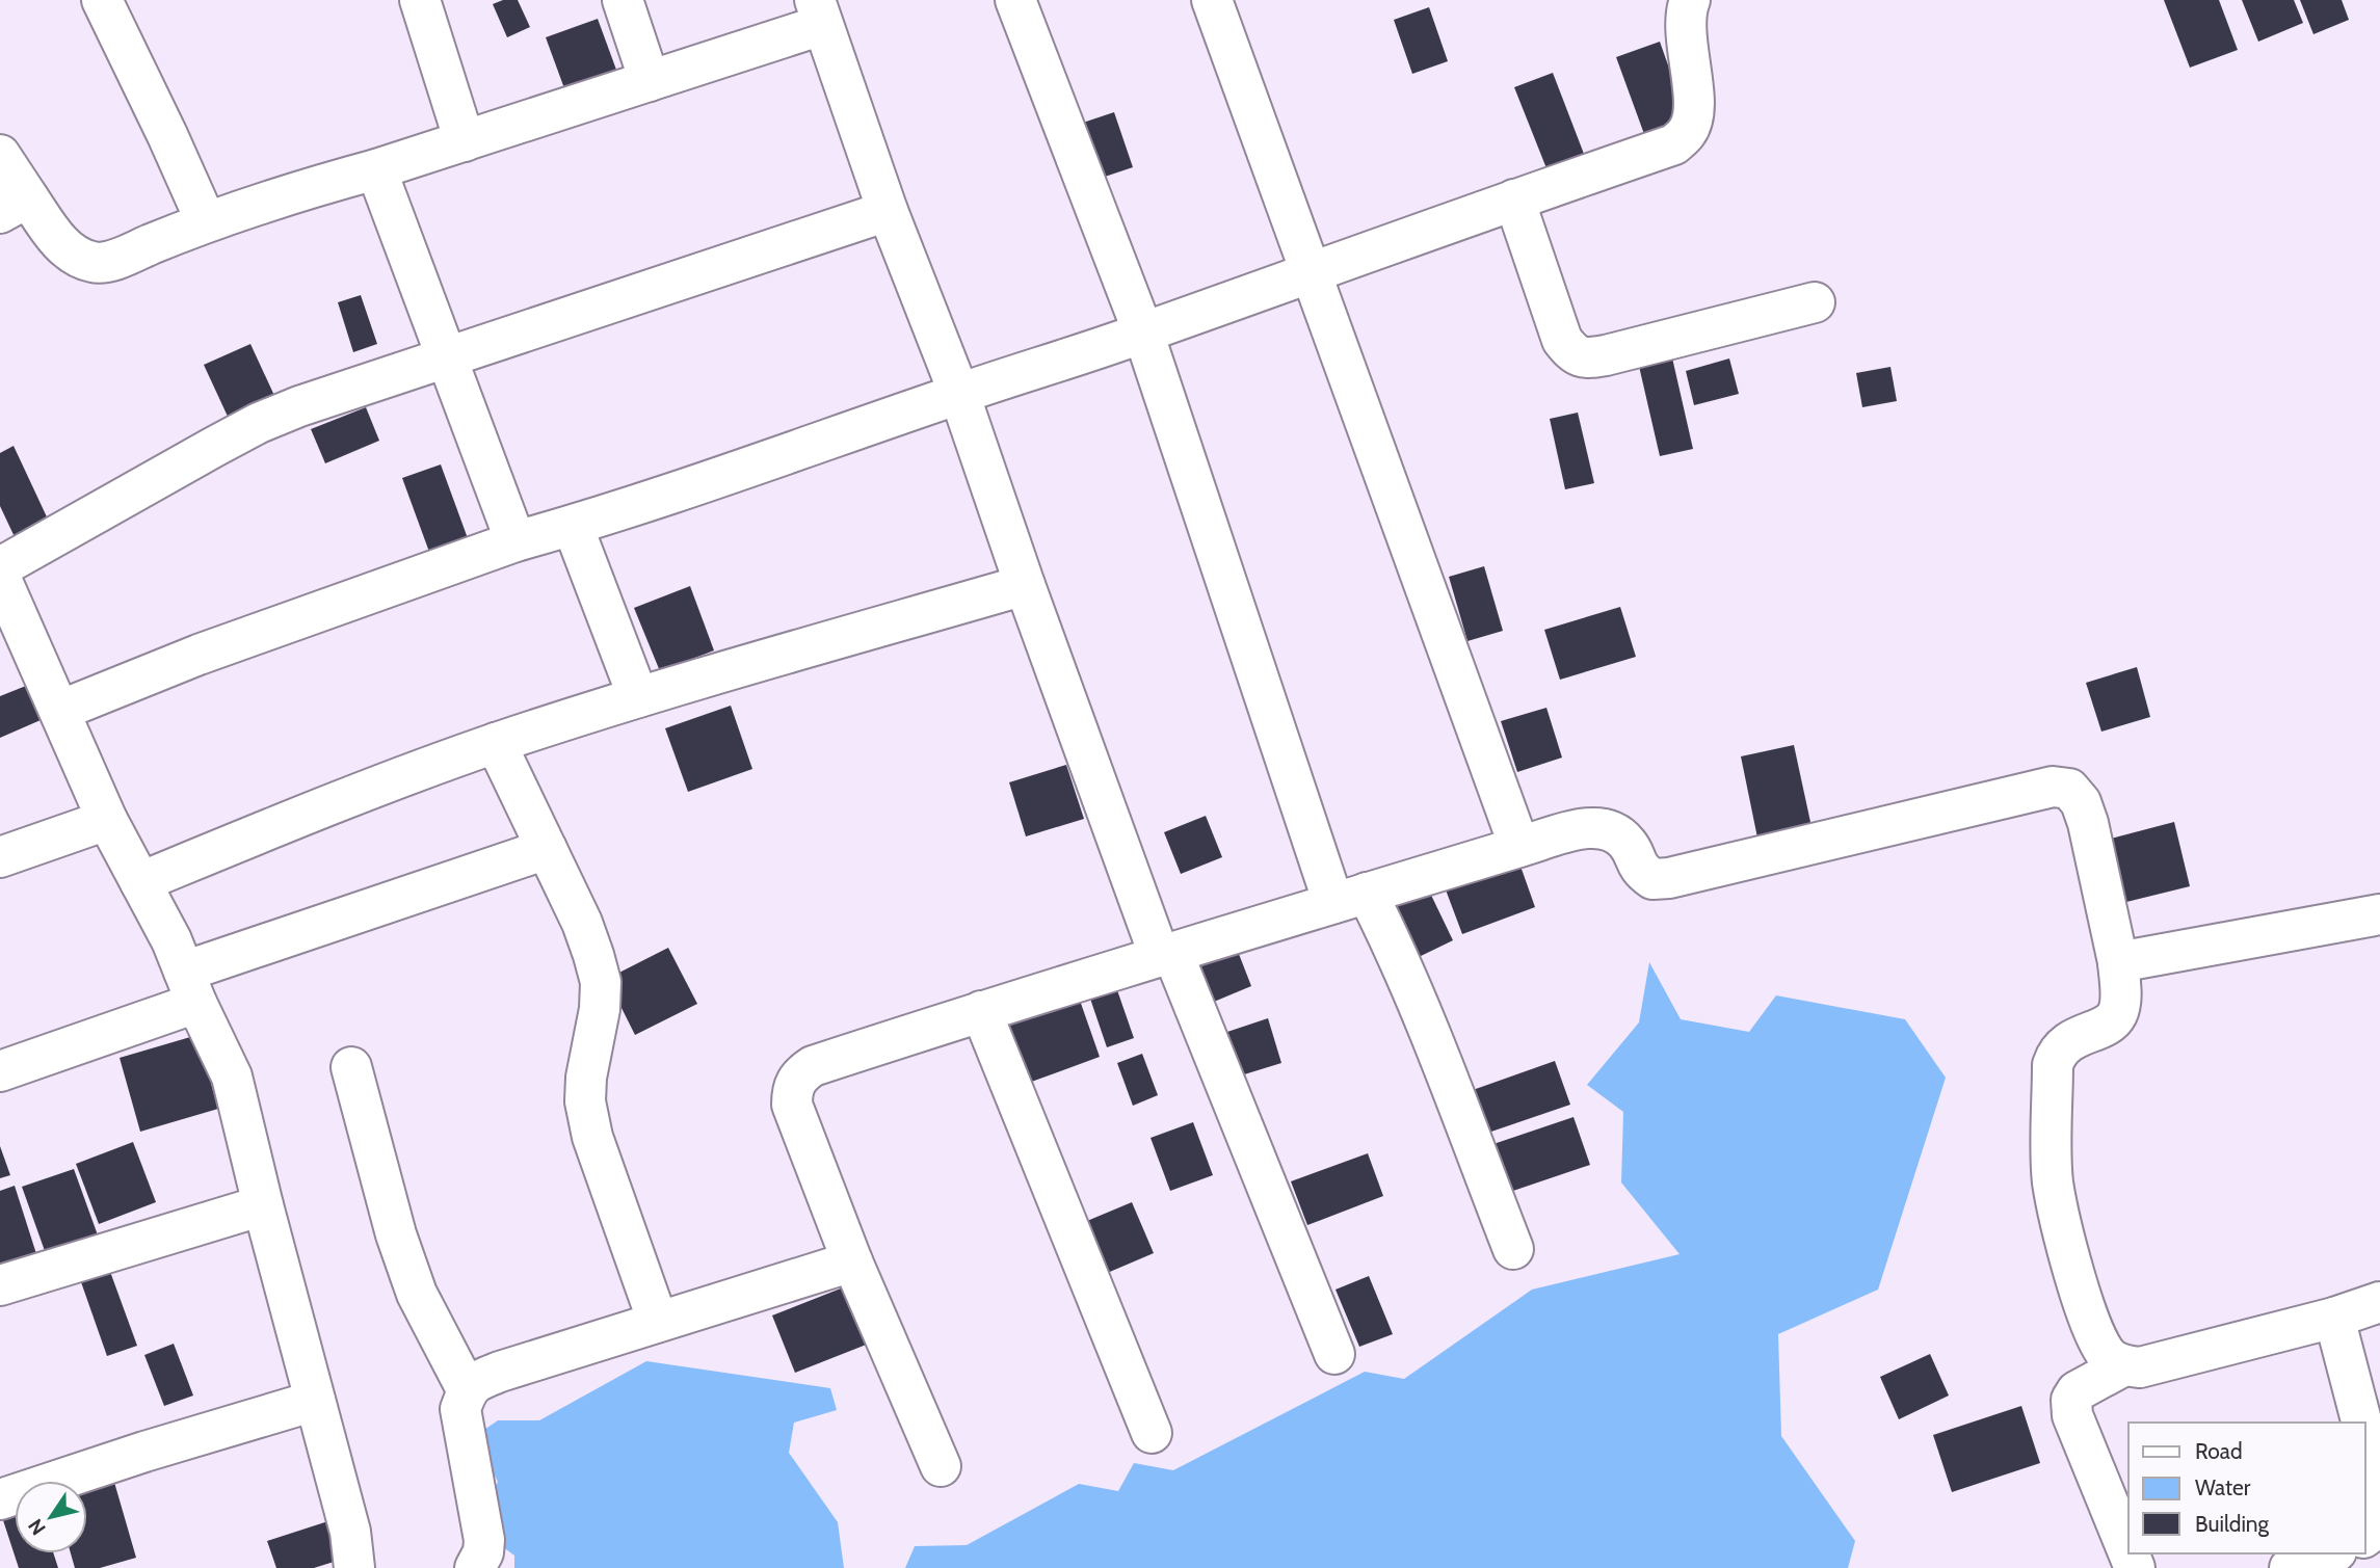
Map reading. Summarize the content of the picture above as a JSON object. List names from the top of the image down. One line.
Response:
{"legend":["Road","Water","Building"],"north":"bottom left"}
